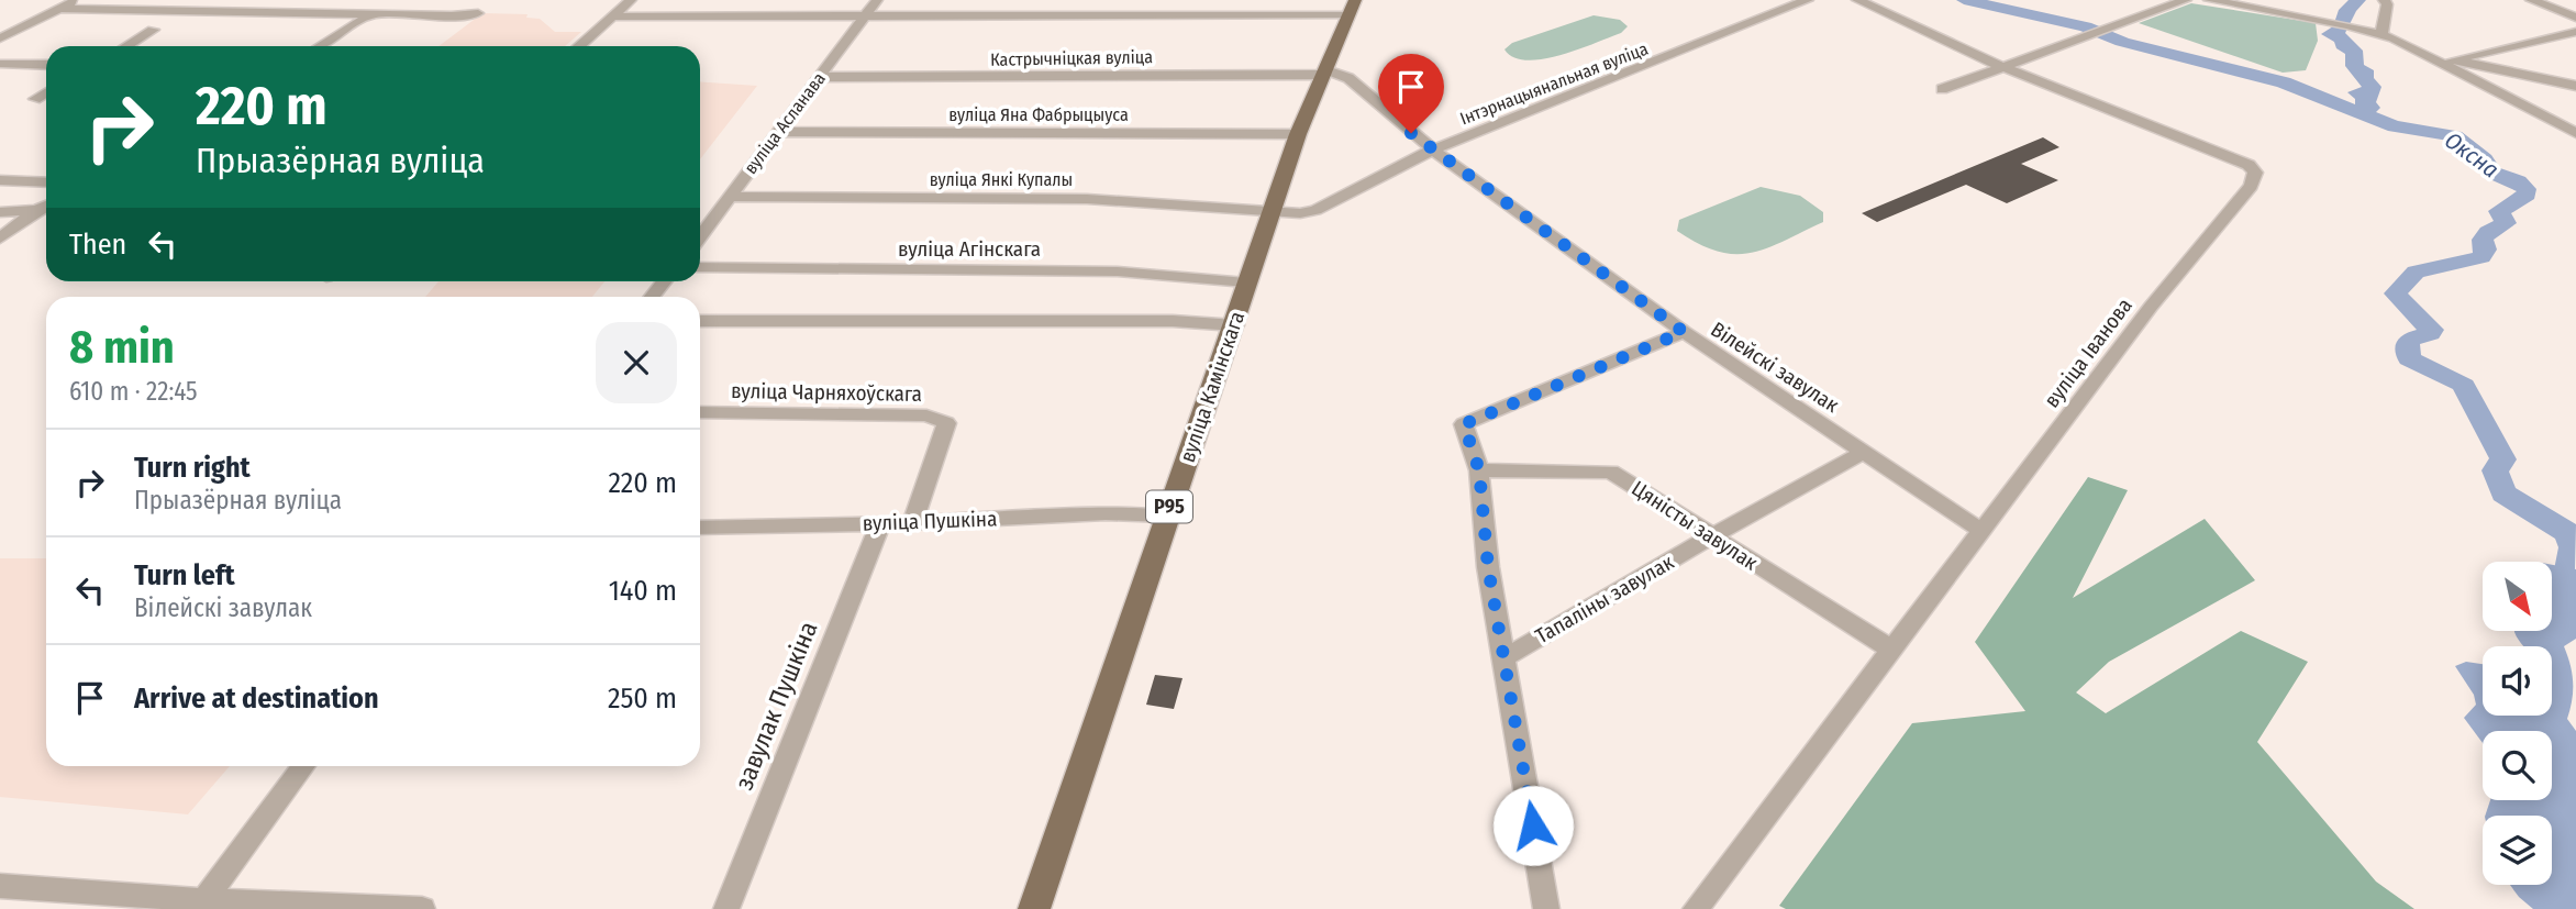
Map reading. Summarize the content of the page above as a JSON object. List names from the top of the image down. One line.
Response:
{"streets":{"main road":["вуліца Камінскага","Р95"],"street":["Кастрычніцкая вуліца","Інтэрнацыянальная вуліца","вуліца Яна Фабрыцыуса","вуліца Асланава","вуліца Янкі Купалы","вуліца Агінскага","вуліца Іванова","Вілейскі завулак","вуліца Чарняхоўскага","вуліца Пушкіна","Цяністы завулак","Тапаліны завулак","завулак Пушкіна"]},"crossings":[["Кастрычніцкая вуліца","вуліца Асланава"],["Кастрычніцкая вуліца","Вілейскі завулак"],["Кастрычніцкая вуліца","вуліца Камінскага"],["Інтэрнацыянальная вуліца","вуліца Янкі Купалы"],["Інтэрнацыянальная вуліца","Вілейскі завулак"],["Інтэрнацыянальная вуліца","вуліца Камінскага"],["вуліца Яна Фабрыцыуса","вуліца Асланава"],["вуліца Яна Фабрыцыуса","вуліца Камінскага"],["вуліца Асланава","вуліца Янкі Купалы"],["вуліца Янкі Купалы","вуліца Камінскага"],["вуліца Агінскага","вуліца Камінскага"],["вуліца Іванова","Вілейскі завулак"],["вуліца Іванова","Цяністы завулак"],["Вілейскі завулак","вуліца Камінскага"],["Вілейскі завулак","Тапаліны завулак"],["вуліца Камінскага","вуліца Пушкіна"],["вуліца Чарняхоўскага","вуліца Пушкіна"],["вуліца Пушкіна","завулак Пушкіна"],["Цяністы завулак","Тапаліны завулак"]],"water":["Оксна"],"north":"bottom right","page":{"turn":["220 m","Прыазёрная вуліца"],"then":"Then","heading":["8 min","610 m · 22:45"],"list":[{"name":"Turn right","note":"Прыазёрная вуліца","value":"220 m"},{"name":"Turn left","note":"Вілейскі завулак","value":"140 m"},{"name":"Arrive at destination","value":"250 m"}]}}
